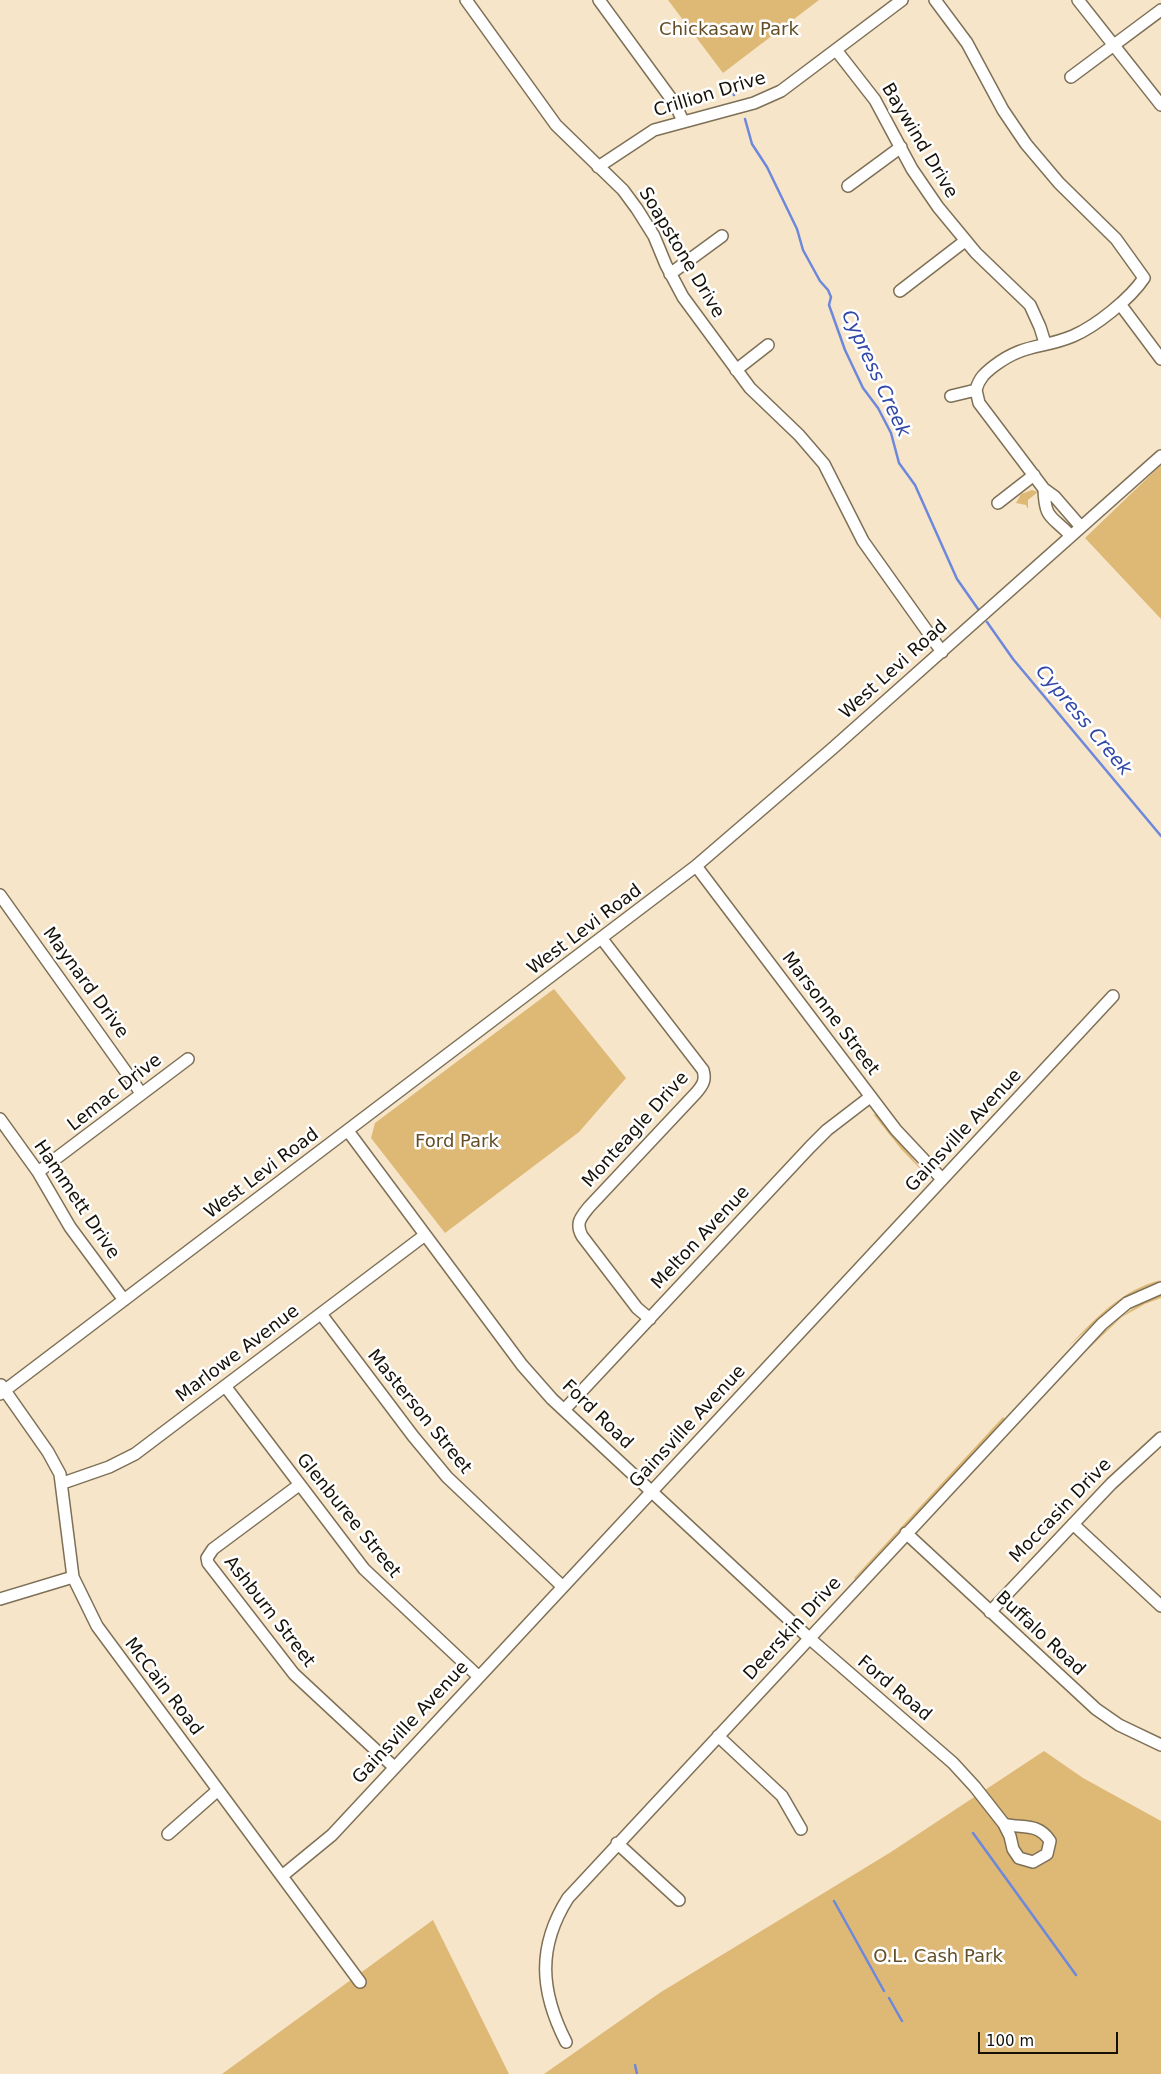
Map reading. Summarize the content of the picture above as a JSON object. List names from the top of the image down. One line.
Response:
{"streets":{"street":["Crillion Drive","Baywind Drive","Soapstone Drive","West Levi Road","Maynard Drive","Marsonne Street","Lemac Drive","Monteagle Drive","Gainsville Avenue","Hammett Drive","Melton Avenue","Marlowe Avenue","Masterson Street","Ford Road","Moccasin Drive","Glenburee Street","Ashburn Street","Deerskin Drive","Buffalo Road","McCain Road"]},"crossings":[["Crillion Drive","Baywind Drive"],["Crillion Drive","Soapstone Drive"],["Soapstone Drive","West Levi Road"],["West Levi Road","Marsonne Street"],["West Levi Road","Monteagle Drive"],["West Levi Road","Hammett Drive"],["West Levi Road","Ford Road"],["West Levi Road","McCain Road"],["Maynard Drive","Lemac Drive"],["Marsonne Street","Gainsville Avenue"],["Marsonne Street","Melton Avenue"],["Lemac Drive","Hammett Drive"],["Monteagle Drive","Melton Avenue"],["Gainsville Avenue","Masterson Street"],["Gainsville Avenue","Ford Road"],["Gainsville Avenue","Glenburee Street"],["Gainsville Avenue","Ashburn Street"],["Gainsville Avenue","McCain Road"],["Melton Avenue","Ford Road"],["Marlowe Avenue","Masterson Street"],["Marlowe Avenue","Ford Road"],["Marlowe Avenue","Glenburee Street"],["Marlowe Avenue","McCain Road"],["Ford Road","Deerskin Drive"],["Moccasin Drive","Buffalo Road"],["Glenburee Street","Ashburn Street"],["Deerskin Drive","Buffalo Road"]],"water":["Cypress Creek"],"parks":["Chickasaw Park","Ford Park","O.L. Cash Park"],"scale_bar":"100 m"}
